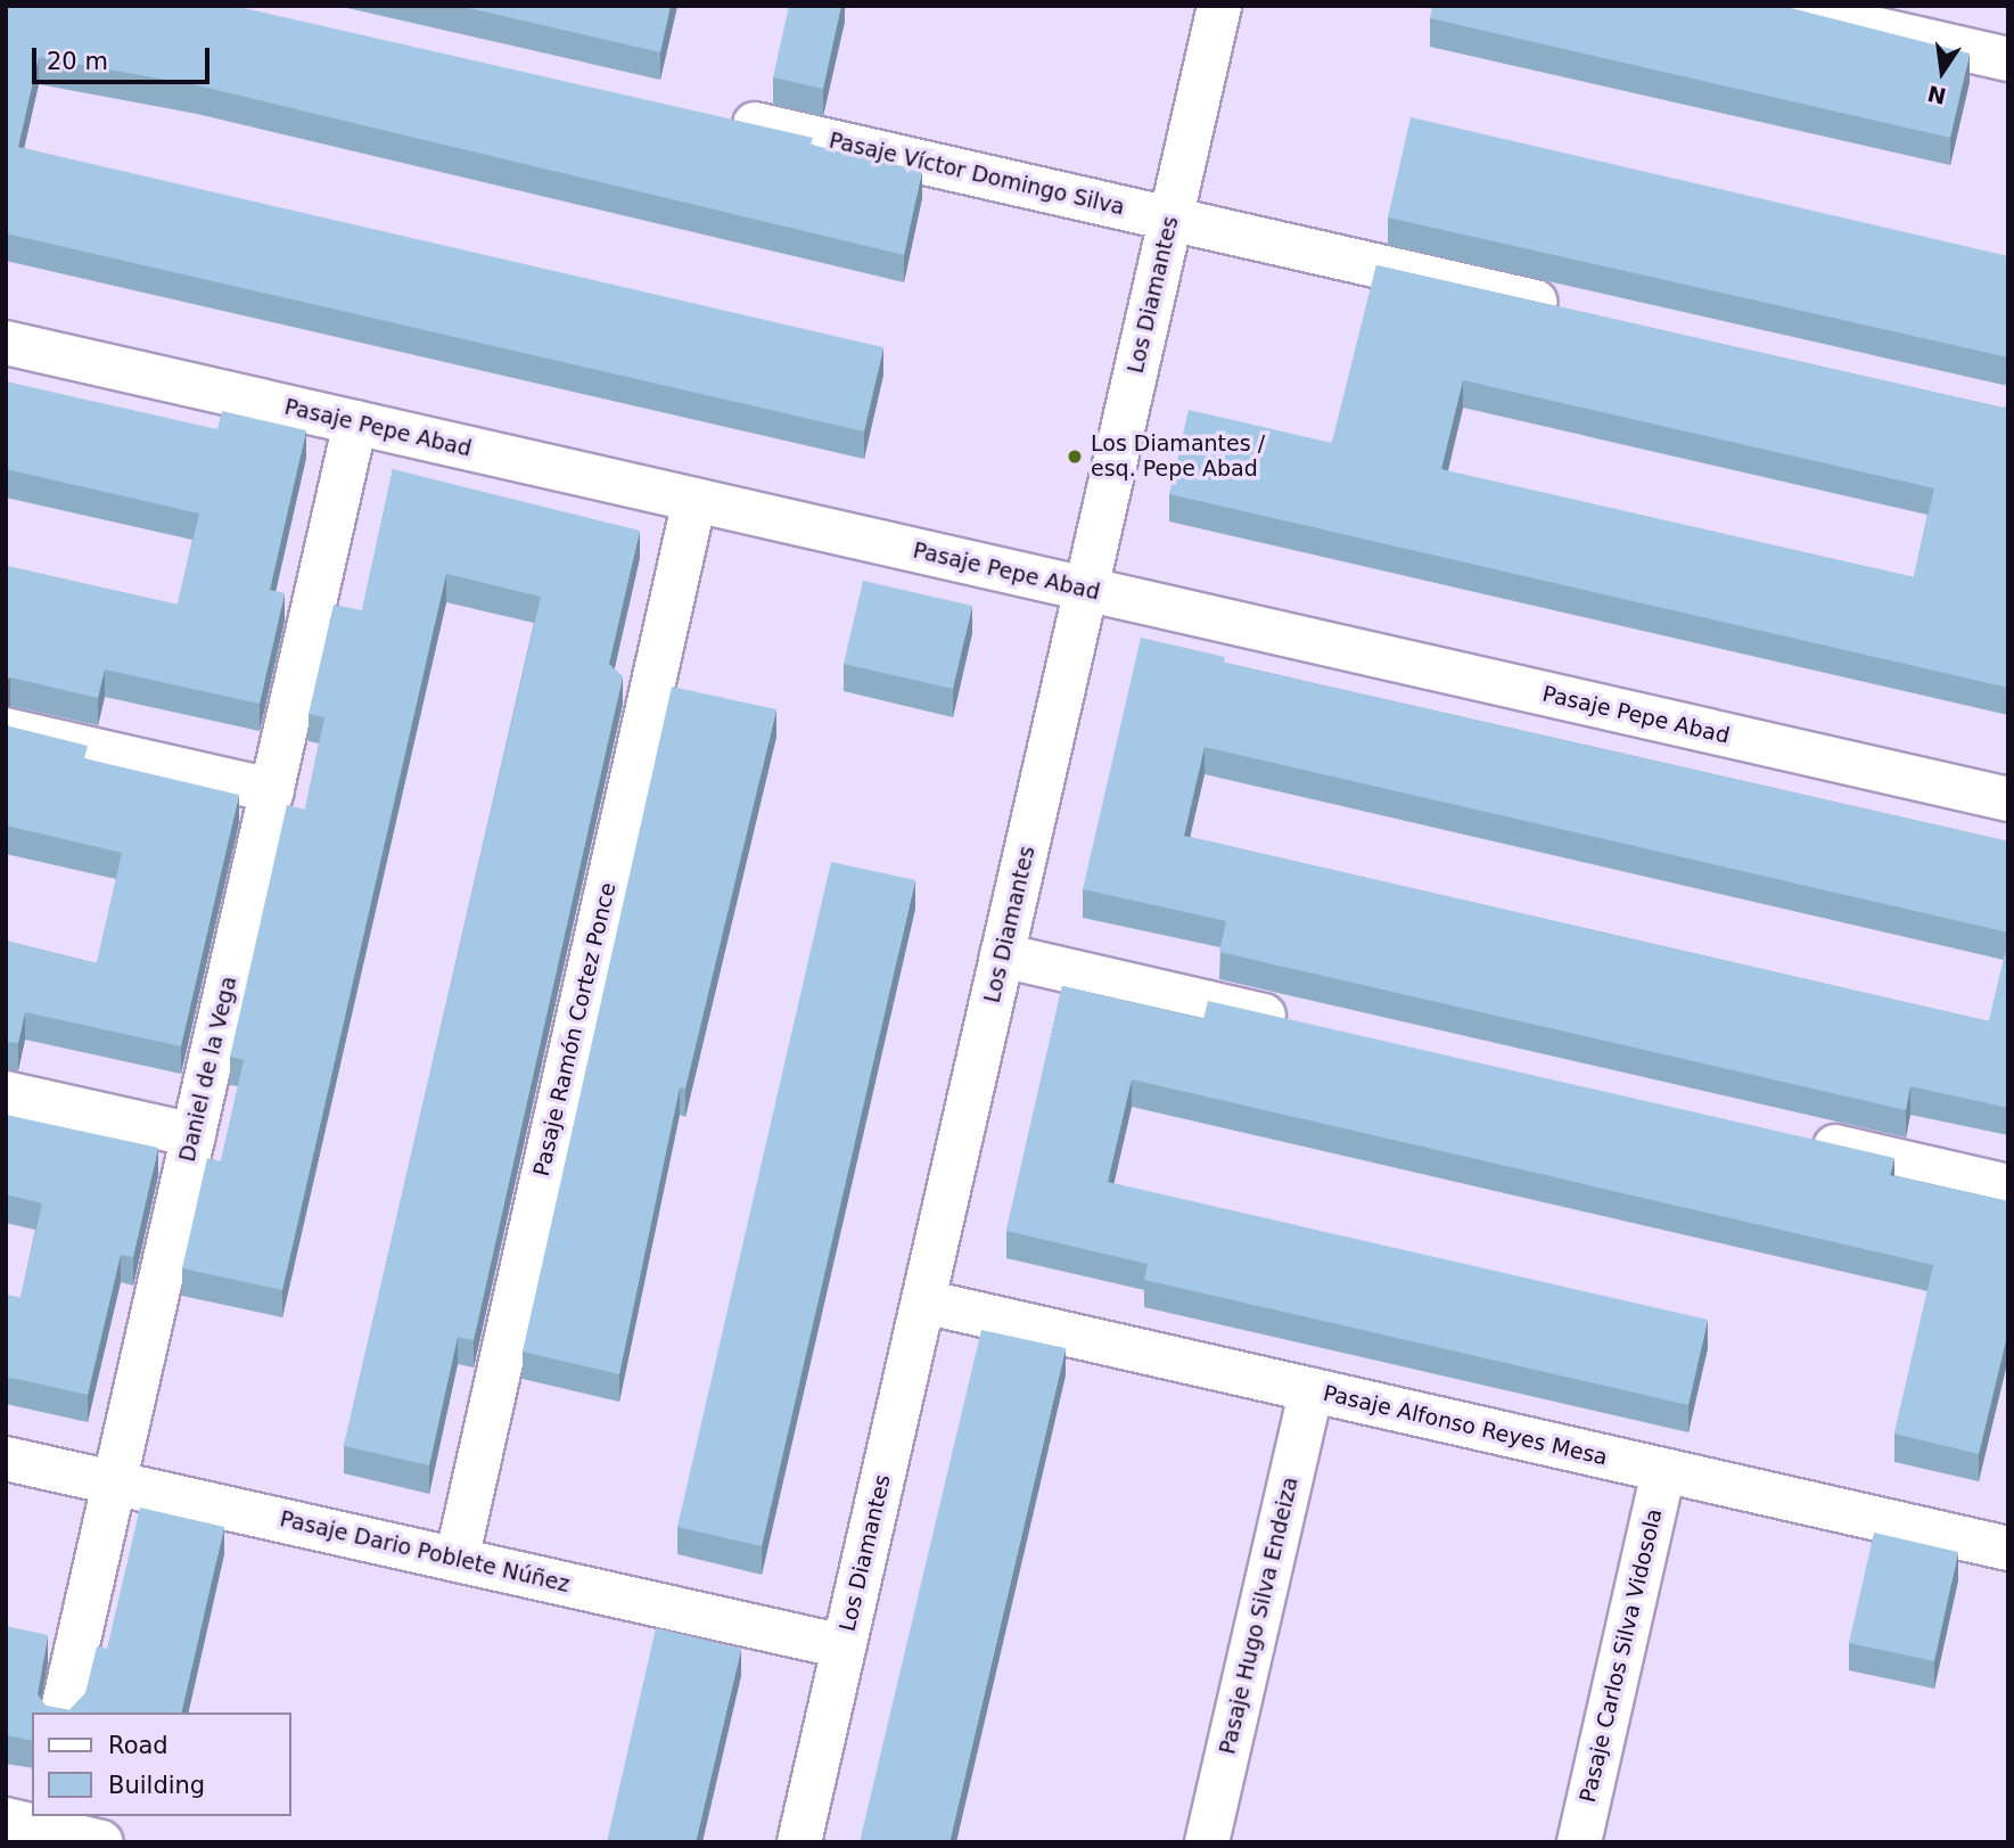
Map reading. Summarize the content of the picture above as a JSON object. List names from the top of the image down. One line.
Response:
{"streets":{"street":["Pasaje Víctor Domingo Silva","Los Diamantes","Pasaje Pepe Abad","Pasaje Ramón Cortez Ponce","Daniel de la Vega","Pasaje Alfonso Reyes Mesa","Pasaje Dario Poblete Núñez","Pasaje Hugo Silva Endeiza","Pasaje Carlos Silva Vidosola"]},"crossings":[["Pasaje Víctor Domingo Silva","Los Diamantes"],["Los Diamantes","Pasaje Pepe Abad"],["Los Diamantes","Pasaje Alfonso Reyes Mesa"],["Los Diamantes","Pasaje Dario Poblete Núñez"],["Pasaje Pepe Abad","Pasaje Ramón Cortez Ponce"],["Pasaje Pepe Abad","Daniel de la Vega"],["Pasaje Ramón Cortez Ponce","Pasaje Dario Poblete Núñez"],["Daniel de la Vega","Pasaje Dario Poblete Núñez"],["Pasaje Alfonso Reyes Mesa","Pasaje Hugo Silva Endeiza"],["Pasaje Alfonso Reyes Mesa","Pasaje Carlos Silva Vidosola"]],"places":["Los Diamantes / esq. Pepe Abad"],"legend":["Road","Building"],"scale_bar":"20 m","north":"bottom"}
